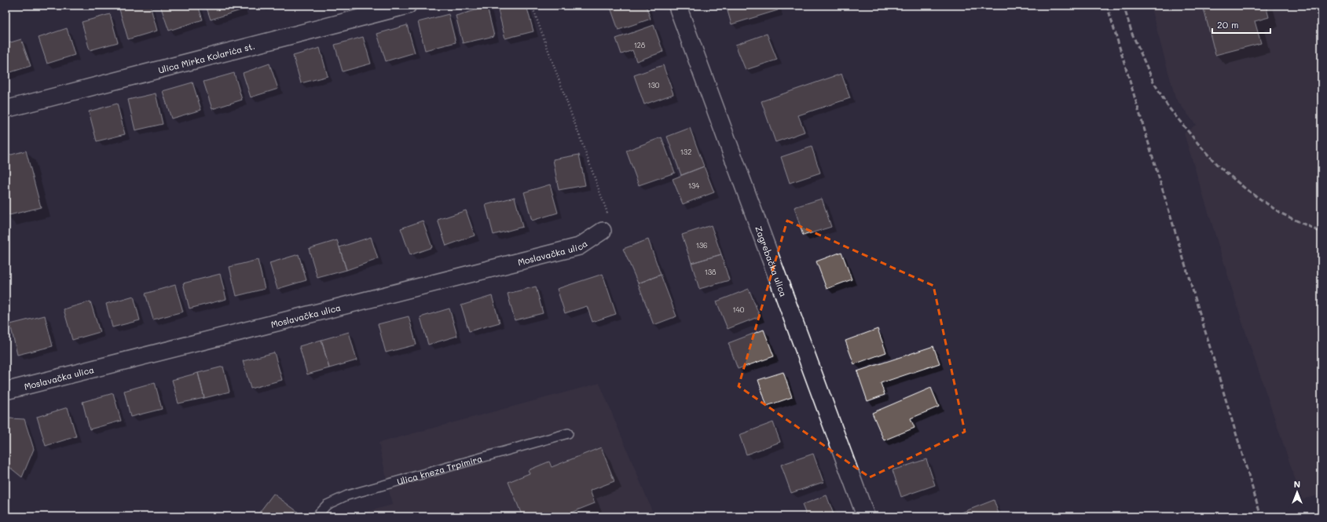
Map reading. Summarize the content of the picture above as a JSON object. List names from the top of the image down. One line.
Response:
{"streets":{"main road":["Zagrebačka ulica"],"street":["Ulica Mirka Kolarića st.","Moslavačka ulica"],"lane":["Ulica kneza Trpimira"]},"house_numbers":["128","130","132","134","136","138","140"],"scale_bar":"20 m","north":"top"}
